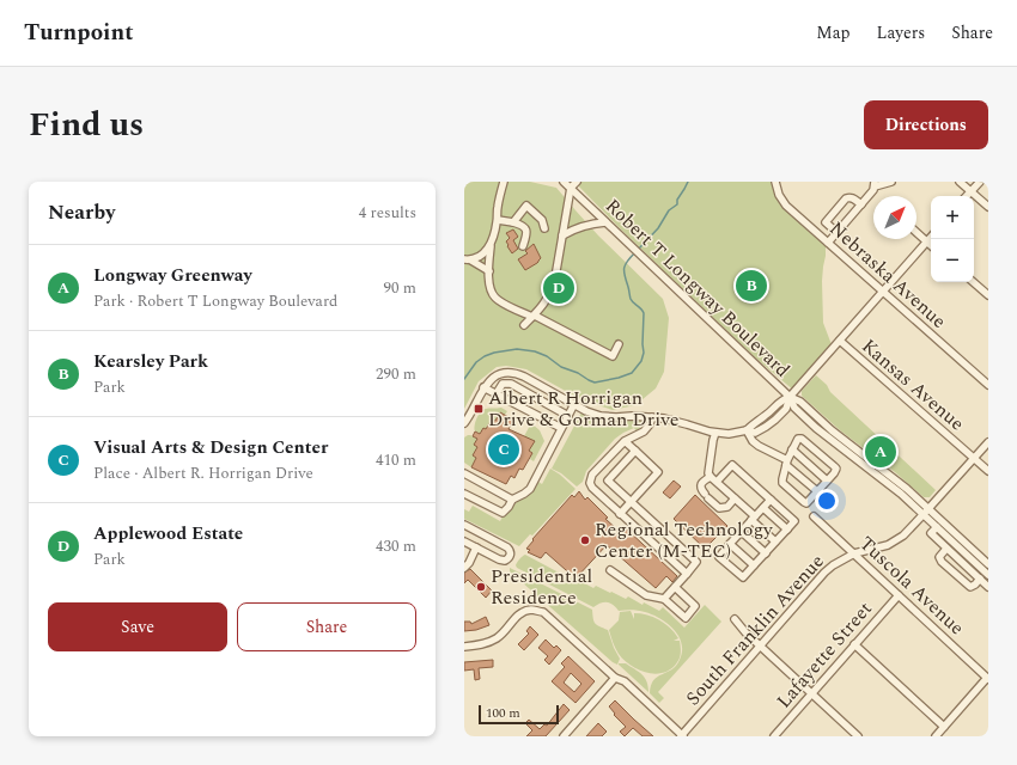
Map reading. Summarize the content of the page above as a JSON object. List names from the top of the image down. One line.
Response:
{"streets":{"street":["Nebraska Avenue","Robert T Longway Boulevard","Kansas Avenue","Tuscola Avenue","South Franklin Avenue","Lafayette Street"]},"crossings":[["Robert T Longway Boulevard","South Franklin Avenue"],["Kansas Avenue","South Franklin Avenue"],["Tuscola Avenue","South Franklin Avenue"],["Tuscola Avenue","Lafayette Street"]],"places":{"transit":["Albert R Horrigan Drive & Gorman Drive"],"other":["Regional Technology Center (M-TEC)","Presidential Residence"]},"scale_bar":"100 m","north":"top right","page":{"header":"Turnpoint","nav":["Map","Layers","Share"],"title":"Find us","buttons":["Directions",["Save","Share"]],"heading":["Nearby","4 results"],"map_buttons":["+","−"],"list":[{"mark":"A","name":"Longway Greenway","note":"Park · Robert T Longway Boulevard","value":"90 m"},{"mark":"B","name":"Kearsley Park","note":"Park","value":"290 m"},{"mark":"C","name":"Visual Arts & Design Center","note":"Place · Albert R. Horrigan Drive","value":"410 m"},{"mark":"D","name":"Applewood Estate","note":"Park","value":"430 m"}],"pins":["B","D","C","A"],"scale":"100 m"}}
